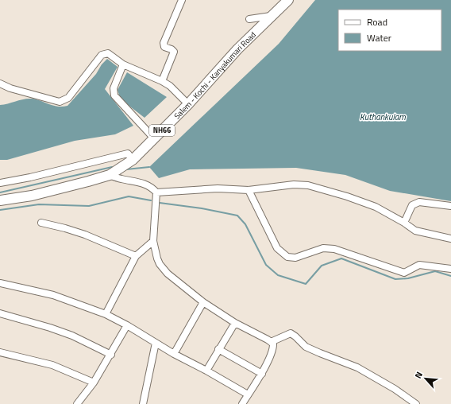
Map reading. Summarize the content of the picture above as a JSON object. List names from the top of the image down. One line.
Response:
{"streets":{"highway":["Salem - Kochi - Kanyakumari Road","NH66"]},"water":["Kuthankulam"],"legend":["Road","Water"],"north":"top left"}
